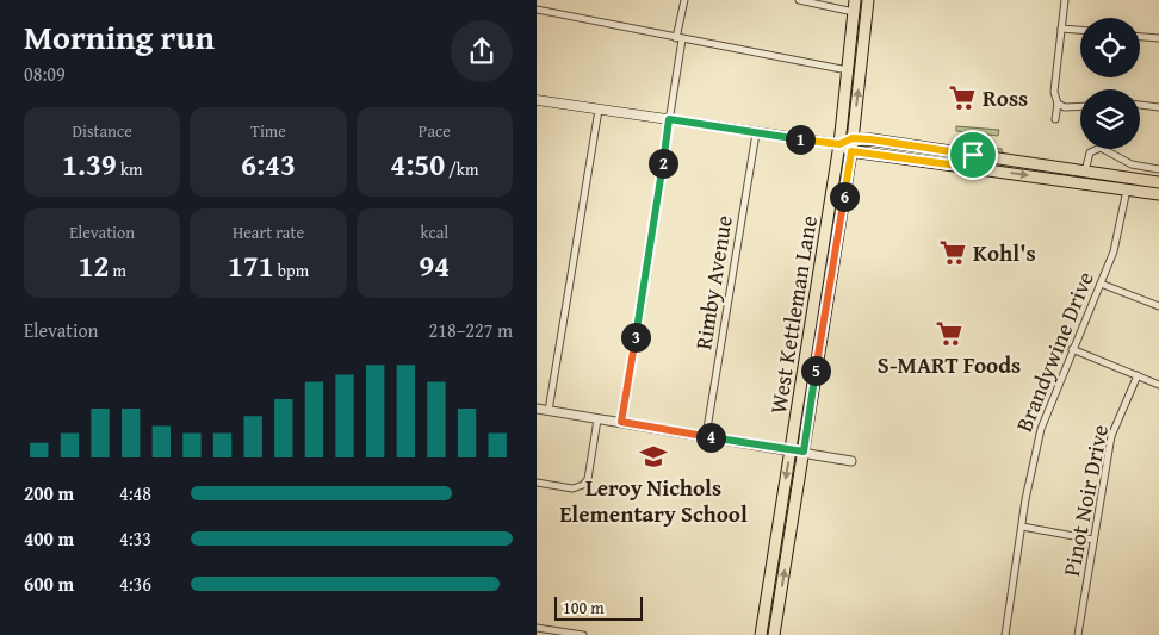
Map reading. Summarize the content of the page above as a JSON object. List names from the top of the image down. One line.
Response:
{"streets":{"main road":["West Kettleman Lane"],"street":["Rimby Avenue","Brandywine Drive","Pinot Noir Drive"]},"places":{"supermarket":["Ross","Kohl's","S-MART Foods"],"school or university":["Leroy Nichols Elementary School"]},"scale_bar":"100 m","page":{"heading":["Morning run","08:09"],"stats":[["Distance","1.39 km"],["Time","6:43"],["Pace","4:50 /km"],["Elevation","12 m"],["Heart rate","171 bpm"],["kcal","94"]],"pins":["1","2","6","3","5","4"],"chart":["Elevation","218–227 m"],"list":[{"name":"200 m","note":"4:48"},{"name":"400 m","note":"4:33"},{"name":"600 m","note":"4:36"}],"scale":"100 m"}}
